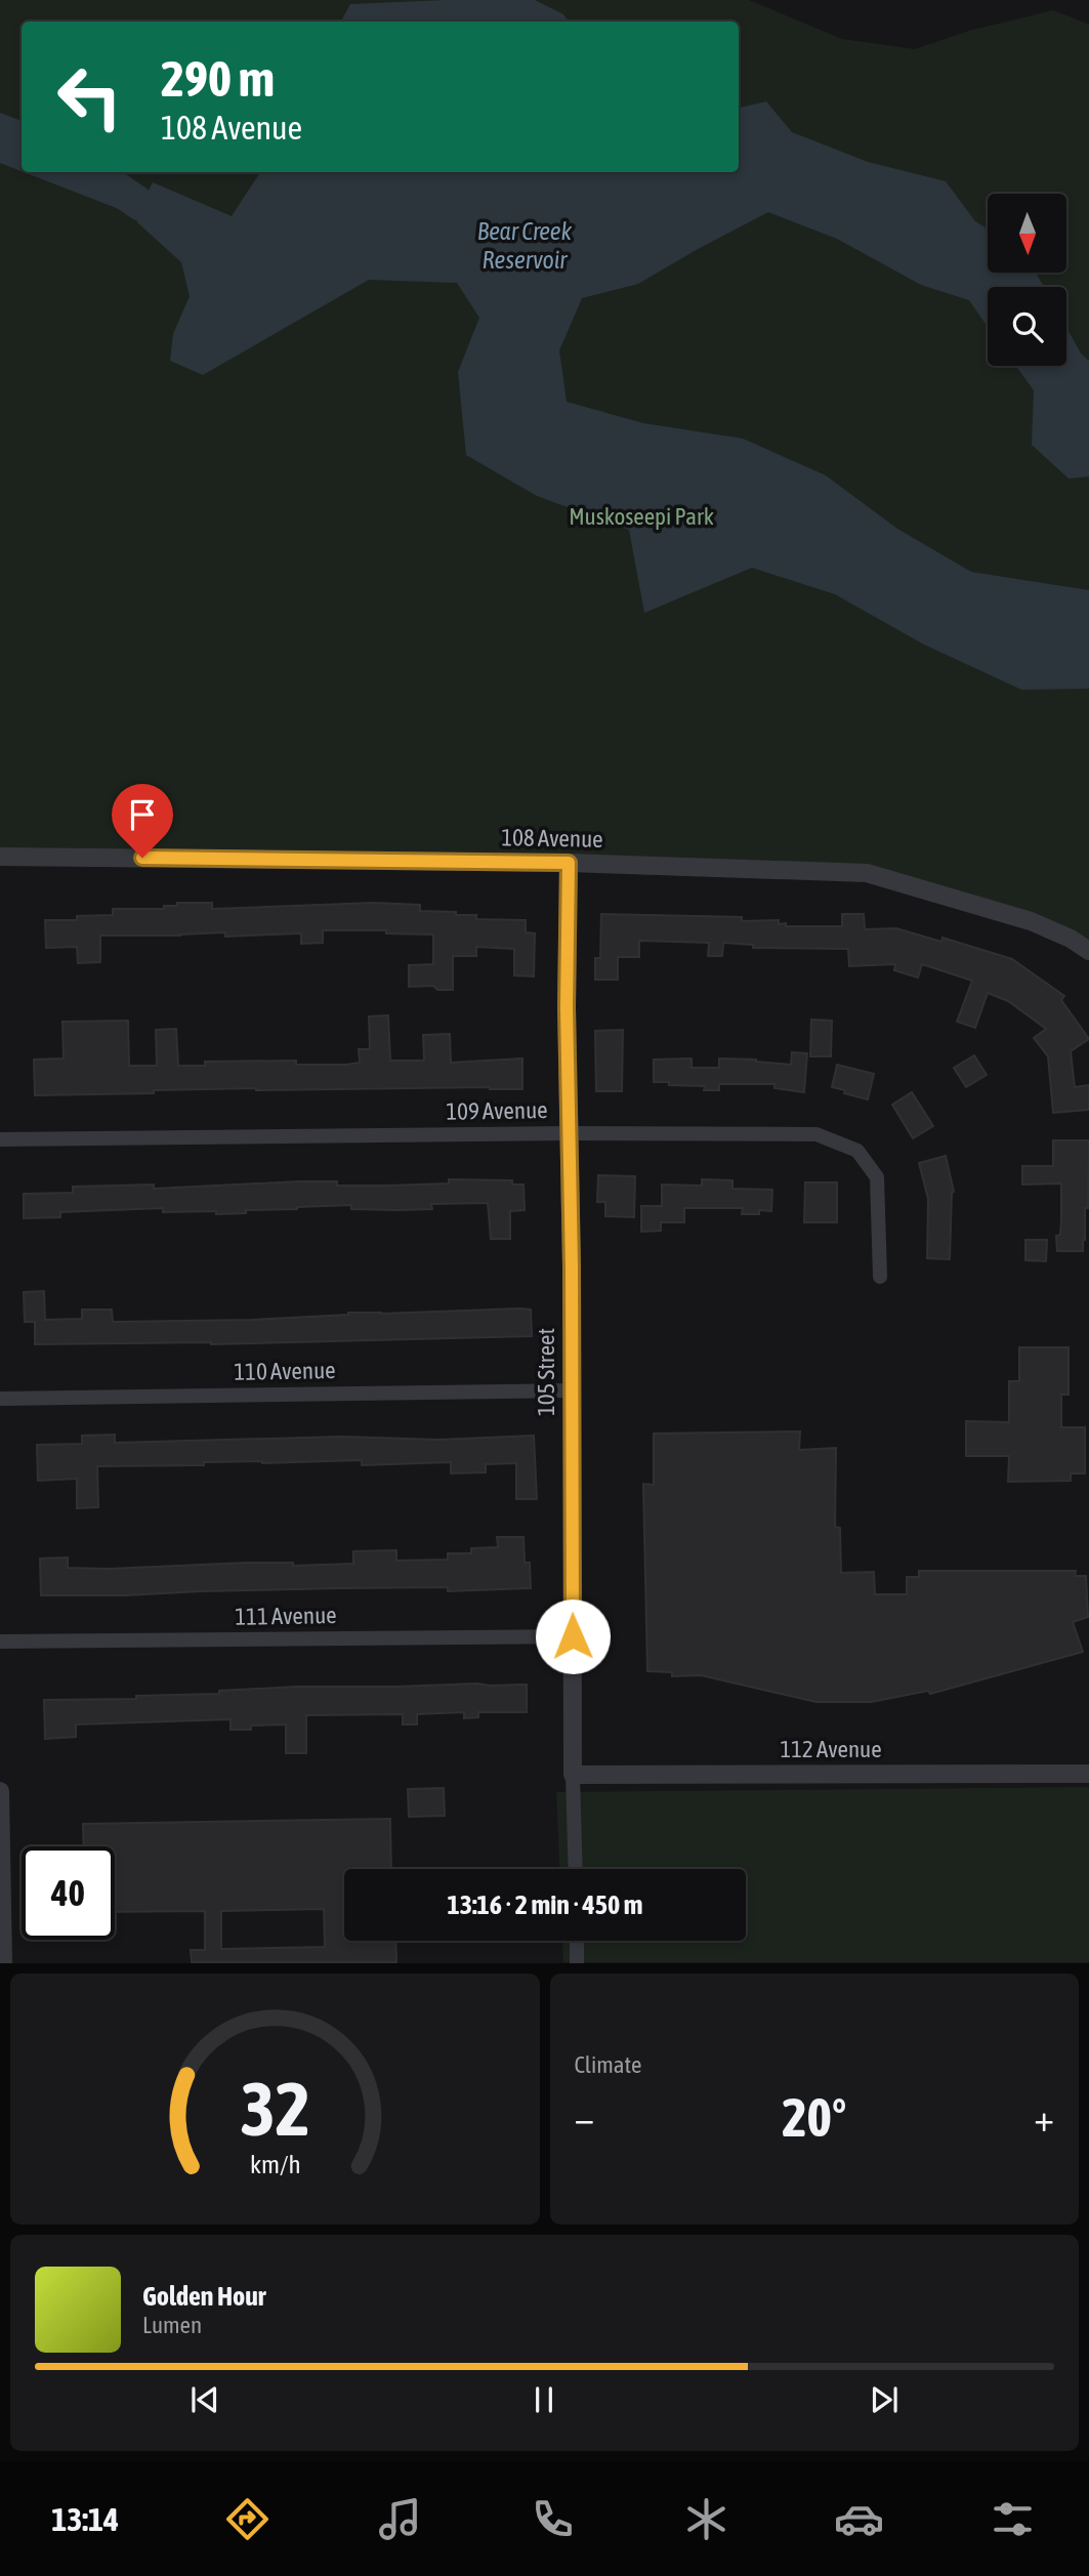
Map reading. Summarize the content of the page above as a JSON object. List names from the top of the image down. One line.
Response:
{"streets":{"street":["108 Avenue","109 Avenue","110 Avenue","105 Street","111 Avenue","112 Avenue"]},"crossings":[["108 Avenue","105 Street"],["109 Avenue","105 Street"],["110 Avenue","105 Street"],["105 Street","111 Avenue"],["105 Street","112 Avenue"]],"water":["Bear Creek Reservoir"],"parks":["Muskoseepi Park"],"north":"bottom","page":{"turn":["290 m","108 Avenue"],"limit":"40","trip":"13:16 · 2 min · 450 m","tile":"Climate","heat":["−","20°","+"],"song":["Golden Hour","Lumen"],"tabs":"13:14","gauge":["32","km/h"]}}
